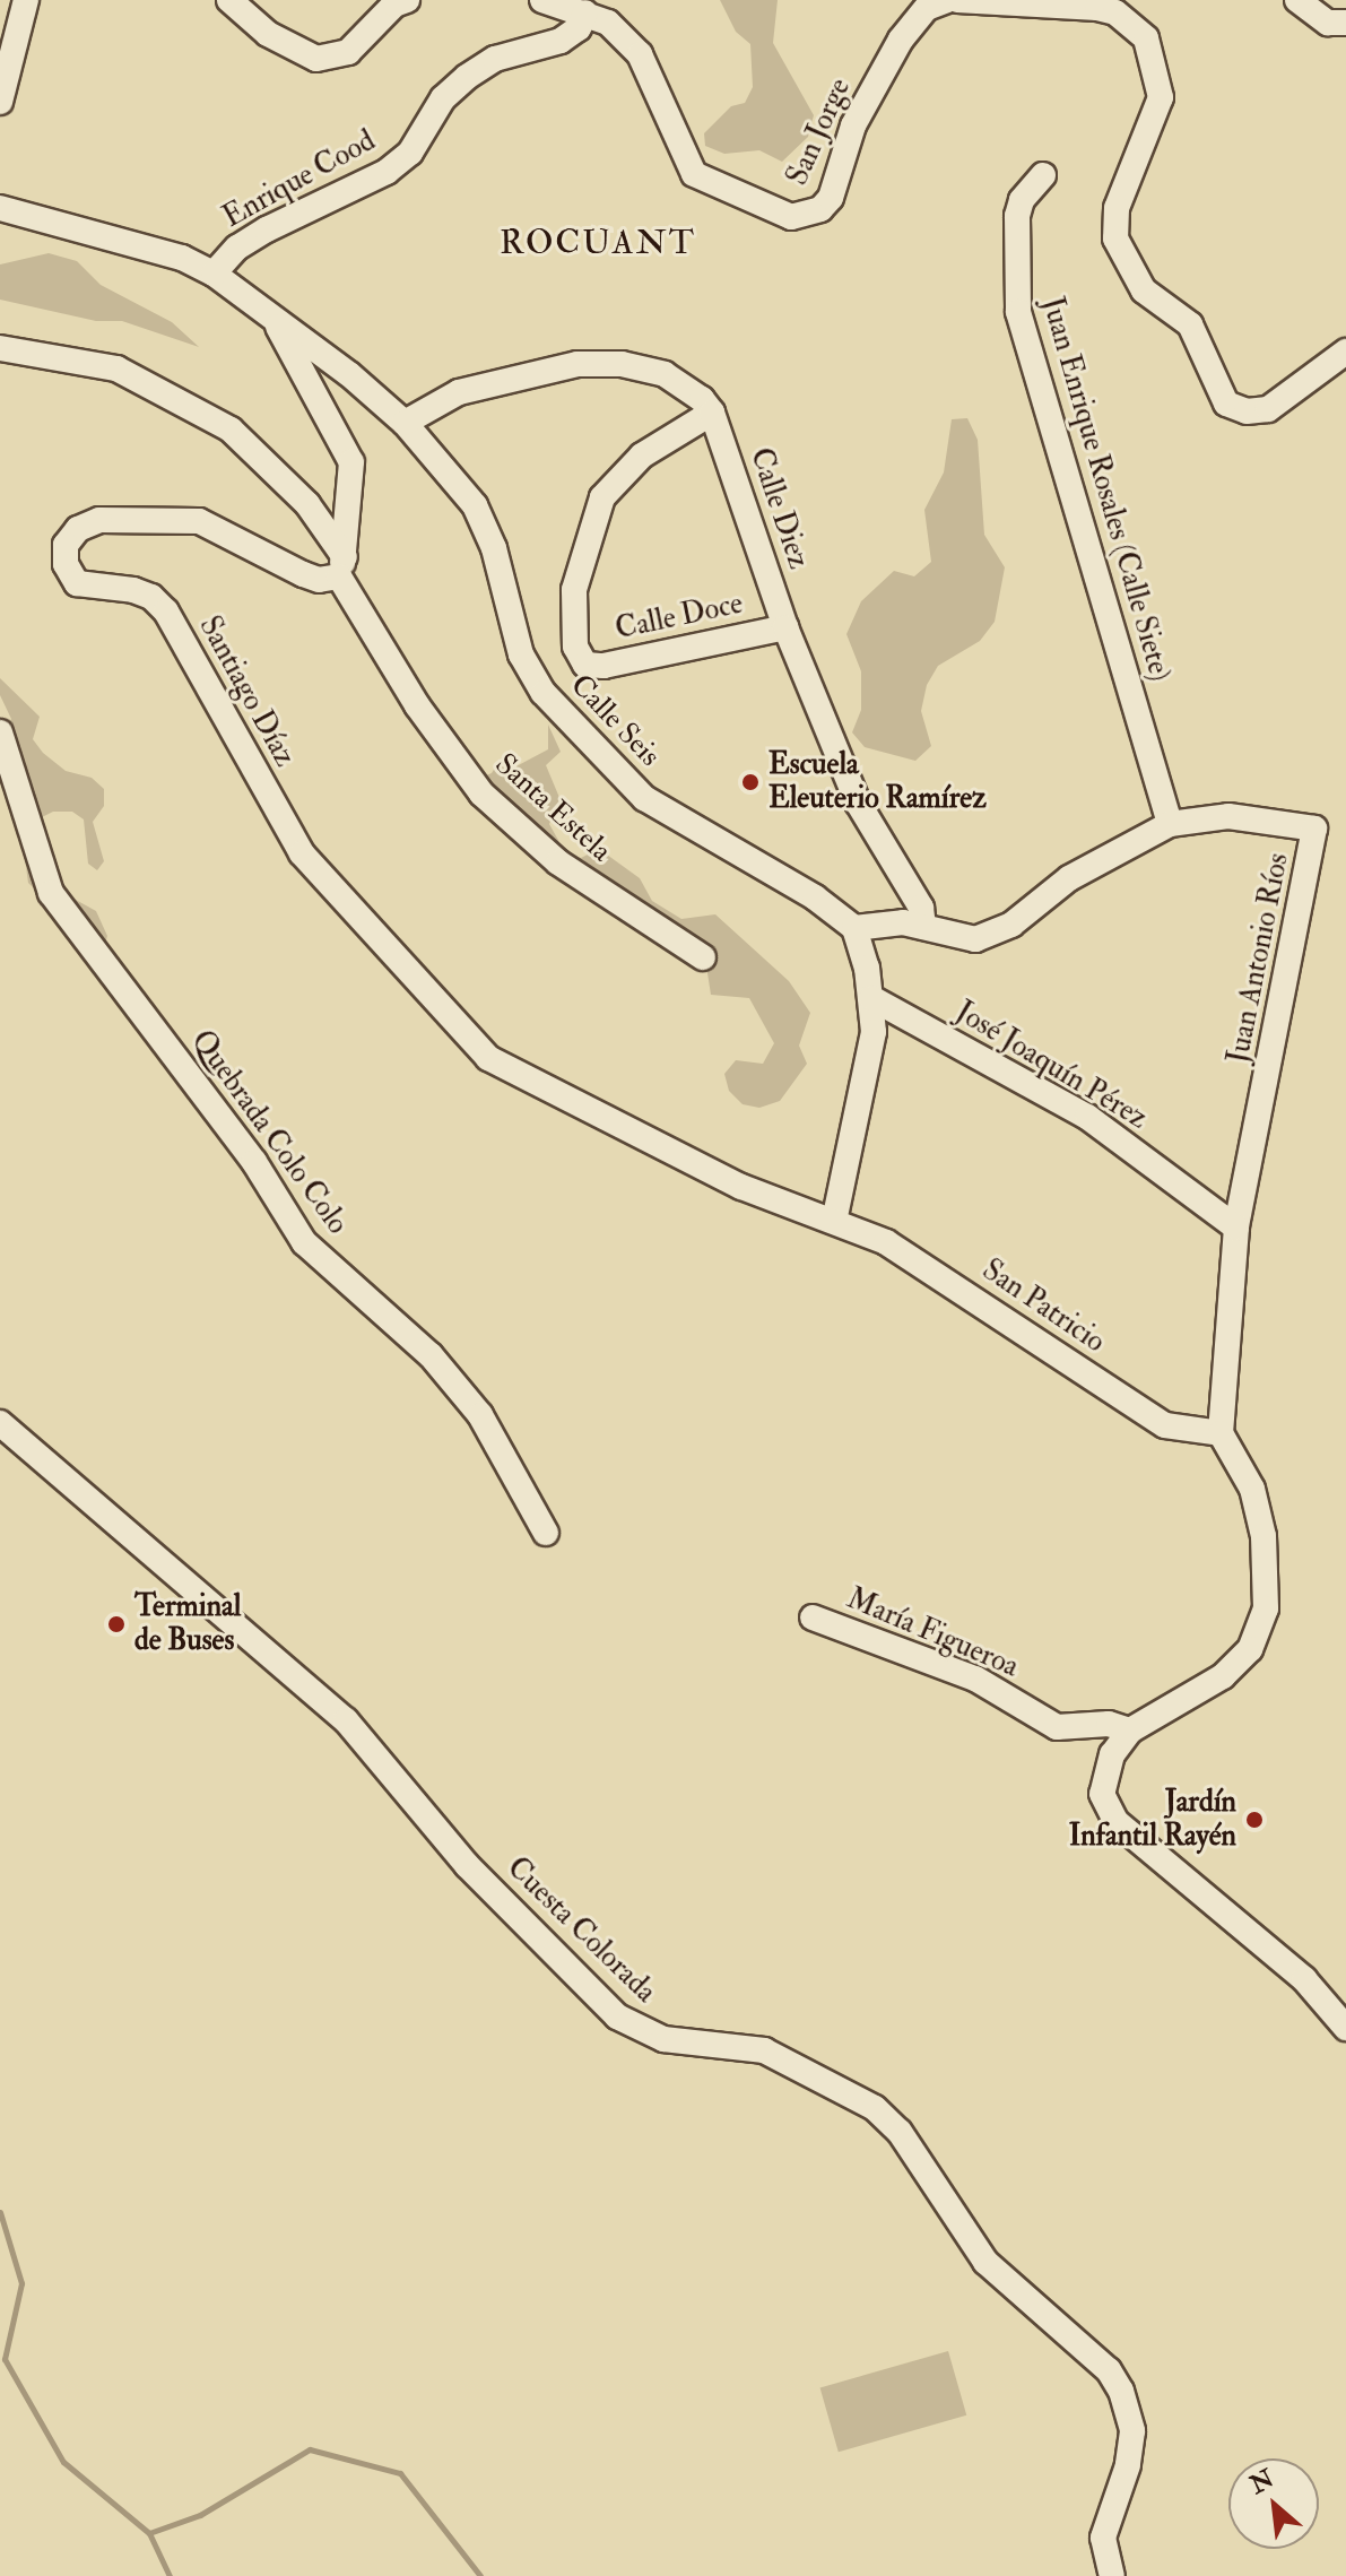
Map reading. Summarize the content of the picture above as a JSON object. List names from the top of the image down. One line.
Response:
{"streets":{"street":["San Jorge","Enrique Cood","Juan Enrique Rosales (Calle Siete)","Calle Diez","Calle Doce","Santiago Díaz","Calle Seis","Santa Estela","Juan Antonio Ríos","José Joaquín Pérez","Quebrada Colo Colo","San Patricio","María Figueroa","Cuesta Colorada"]},"crossings":[["San Jorge","Enrique Cood"],["Enrique Cood","Calle Seis"],["Juan Enrique Rosales (Calle Siete)","Juan Antonio Ríos"],["Calle Diez","Calle Doce"],["Calle Diez","Juan Antonio Ríos"],["Santiago Díaz","Santa Estela"],["Santiago Díaz","San Patricio"],["Calle Seis","Juan Antonio Ríos"],["Juan Antonio Ríos","José Joaquín Pérez"],["Juan Antonio Ríos","San Patricio"]],"districts":["ROCUANT"],"places":["Escuela Eleuterio Ramírez","Terminal de Buses","Jardín Infantil Rayén"],"north":"top left"}
